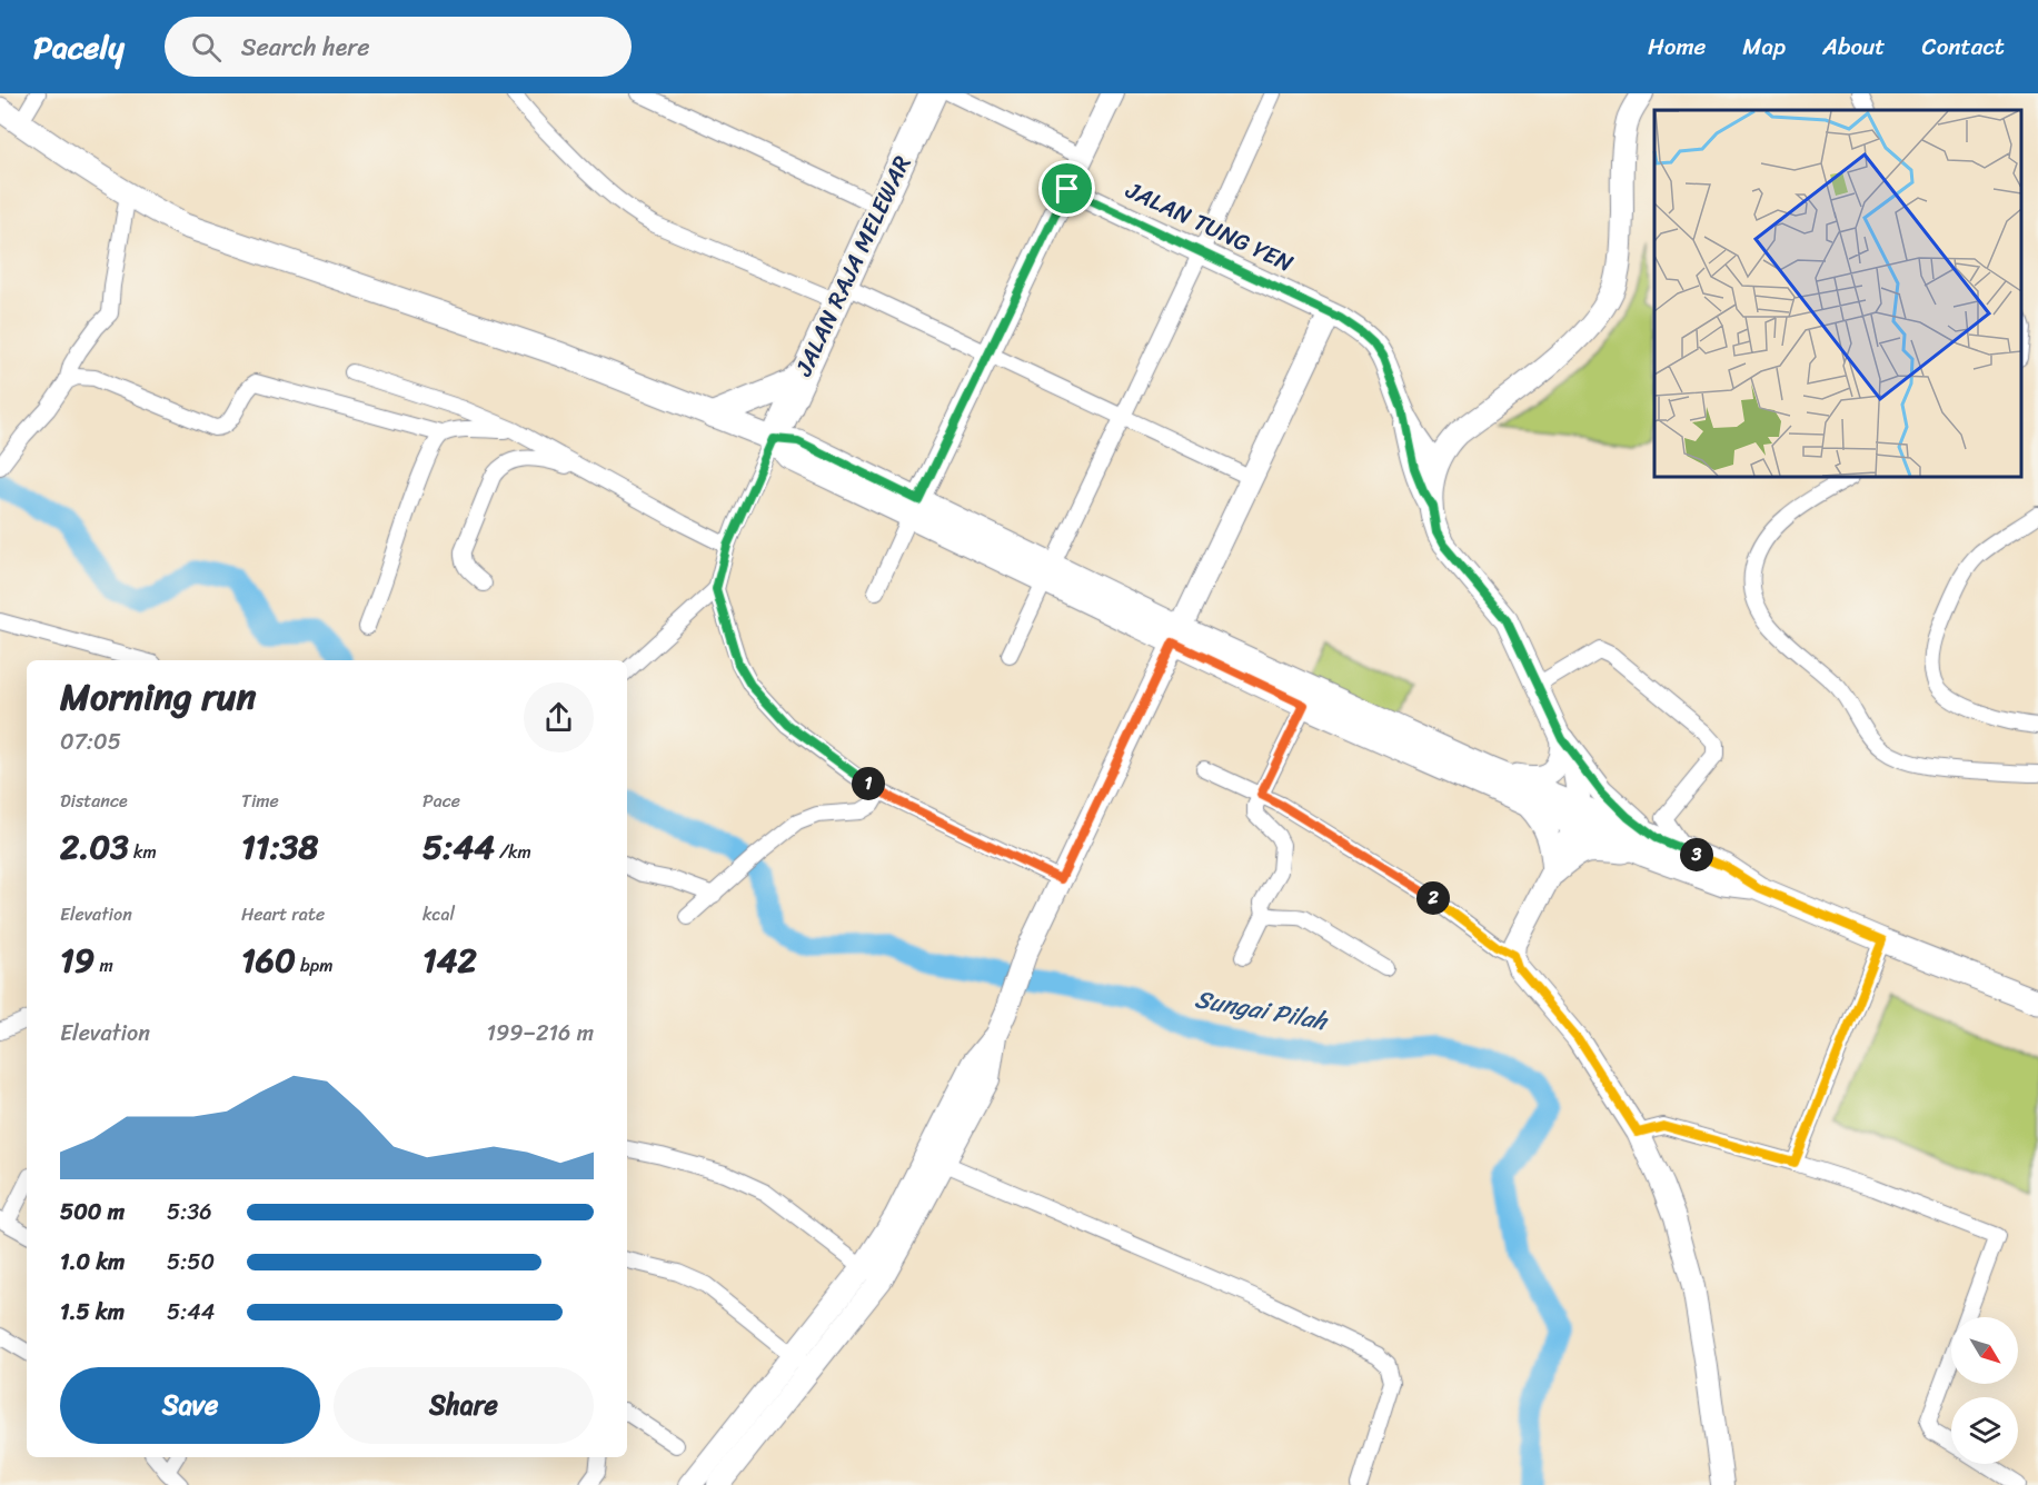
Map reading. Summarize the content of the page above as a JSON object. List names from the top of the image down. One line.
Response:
{"streets":{"highway":["JALAN RAJA MELEWAR"],"street":["JALAN TUNG YEN"]},"water":["Sungai Pilah"],"north":"bottom right","page":{"header":"Pacely","search":"Search here","nav":["Home","Map","About","Contact"],"heading":["Morning run","07:05"],"pins":["1","3","2"],"stats":[["Distance","2.03 km"],["Time","11:38"],["Pace","5:44 /km"],["Elevation","19 m"],["Heart rate","160 bpm"],["kcal","142"]],"chart":["Elevation","199–216 m"],"list":[{"name":"500 m","note":"5:36"},{"name":"1.0 km","note":"5:50"},{"name":"1.5 km","note":"5:44"}],"buttons":["Save","Share"]}}
